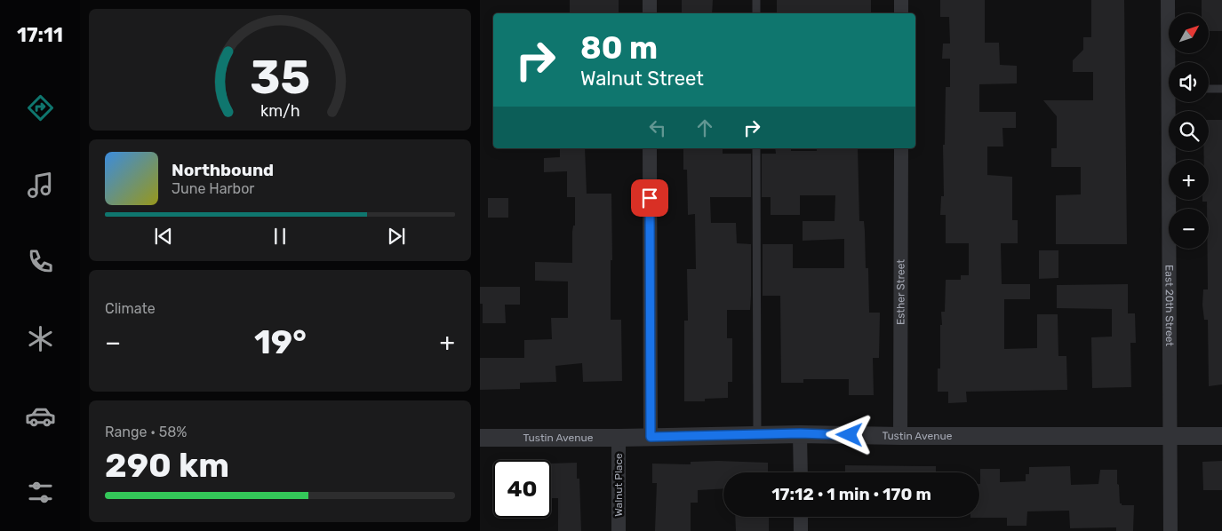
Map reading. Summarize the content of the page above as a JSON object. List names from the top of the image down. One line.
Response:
{"streets":{"street":["Esther Street","East 20th Street","Tustin Avenue","Walnut Place"]},"crossings":[["Esther Street","Tustin Avenue"],["East 20th Street","Tustin Avenue"],["Tustin Avenue","Walnut Place"]],"north":"top right","page":{"tabs":"17:11","map_buttons":["+","−"],"turn":["80 m","Walnut Street"],"song":["Northbound","June Harbor"],"tile":["Climate",["Range · 58%","290 km"]],"heat":["−","19°","+"],"limit":"40","trip":"17:12 · 1 min · 170 m","gauge":["35","km/h"]}}
